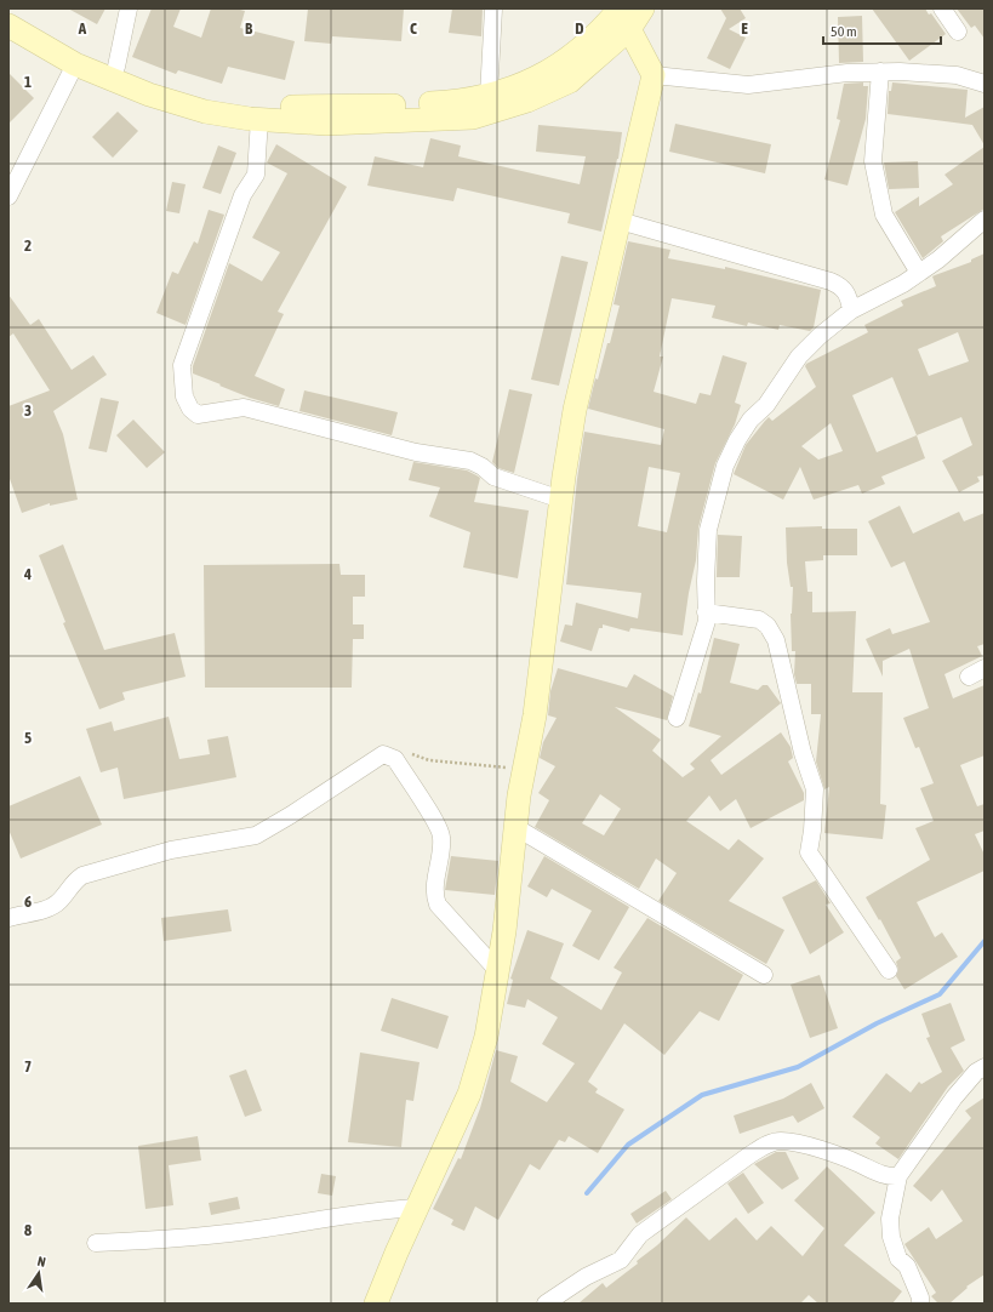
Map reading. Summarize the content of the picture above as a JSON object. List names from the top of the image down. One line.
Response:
{"scale_bar":"50 m","north":"top","grid":{"columns":["A","B","C","D","E"],"rows":["1","2","3","4","5","6","7","8"]}}
